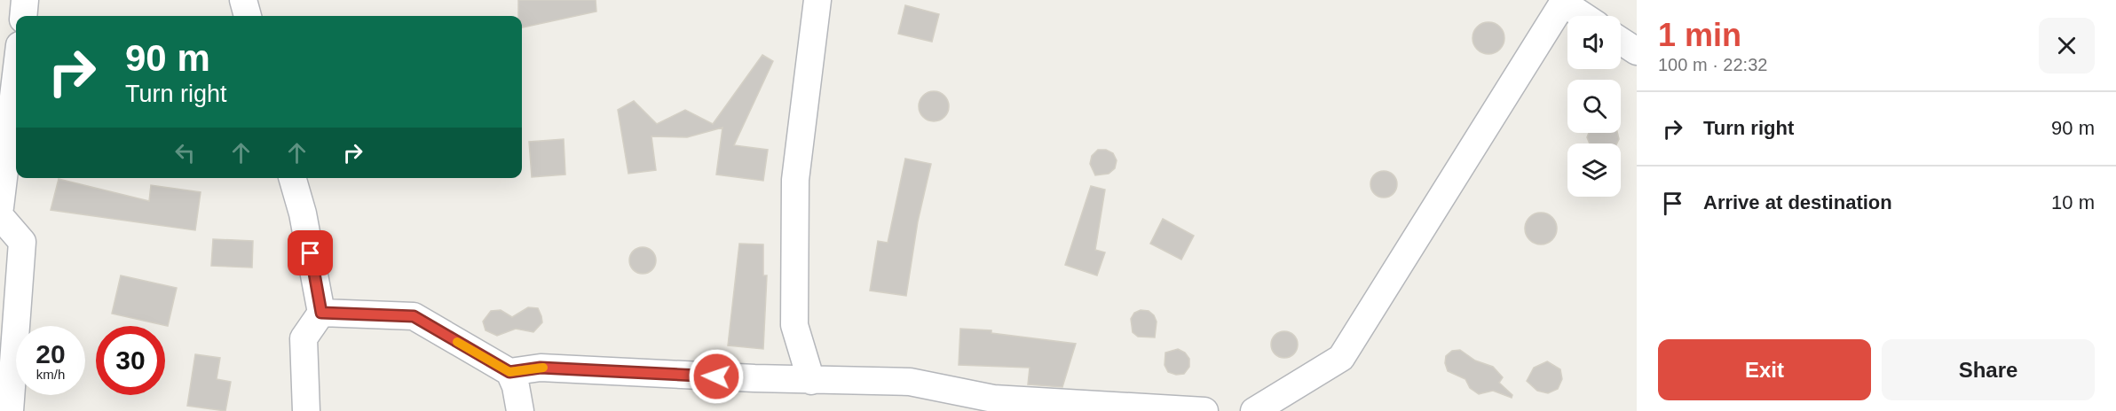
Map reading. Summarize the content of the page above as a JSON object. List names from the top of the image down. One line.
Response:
{"page":{"heading":["1 min","100 m · 22:32"],"turn":["90 m","Turn right"],"list":[{"name":"Turn right","value":"90 m"},{"name":"Arrive at destination","value":"10 m"}],"speed":"20 km/h","limit":"30","buttons":["Exit","Share"]}}
